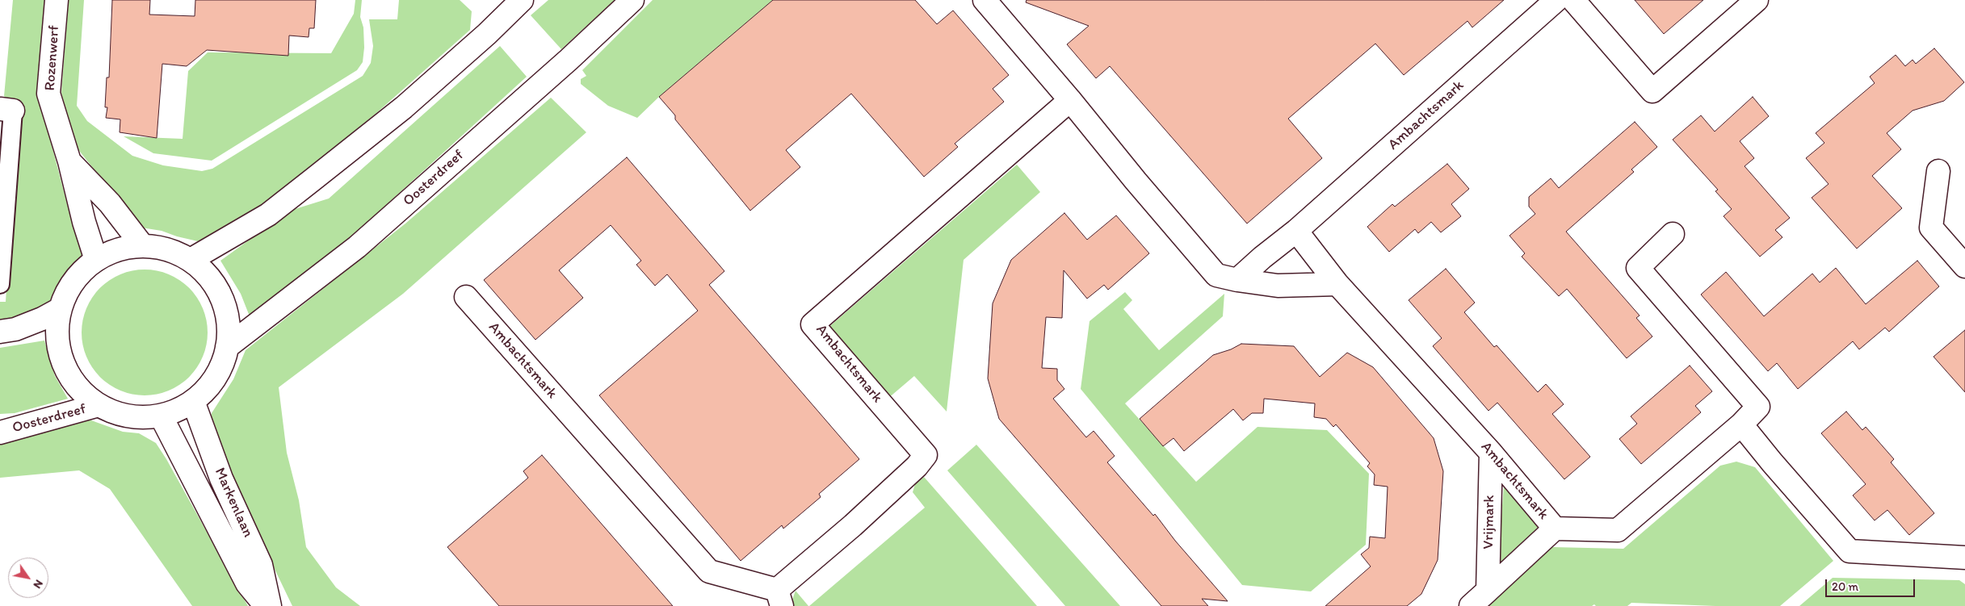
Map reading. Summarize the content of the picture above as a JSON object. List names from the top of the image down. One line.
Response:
{"streets":{"street":["Rozenwerf","Ambachtsmark","Oosterdreef","Markenlaan","Vrijmark"]},"crossings":[["Ambachtsmark","Vrijmark"]],"scale_bar":"20 m","north":"bottom right"}
